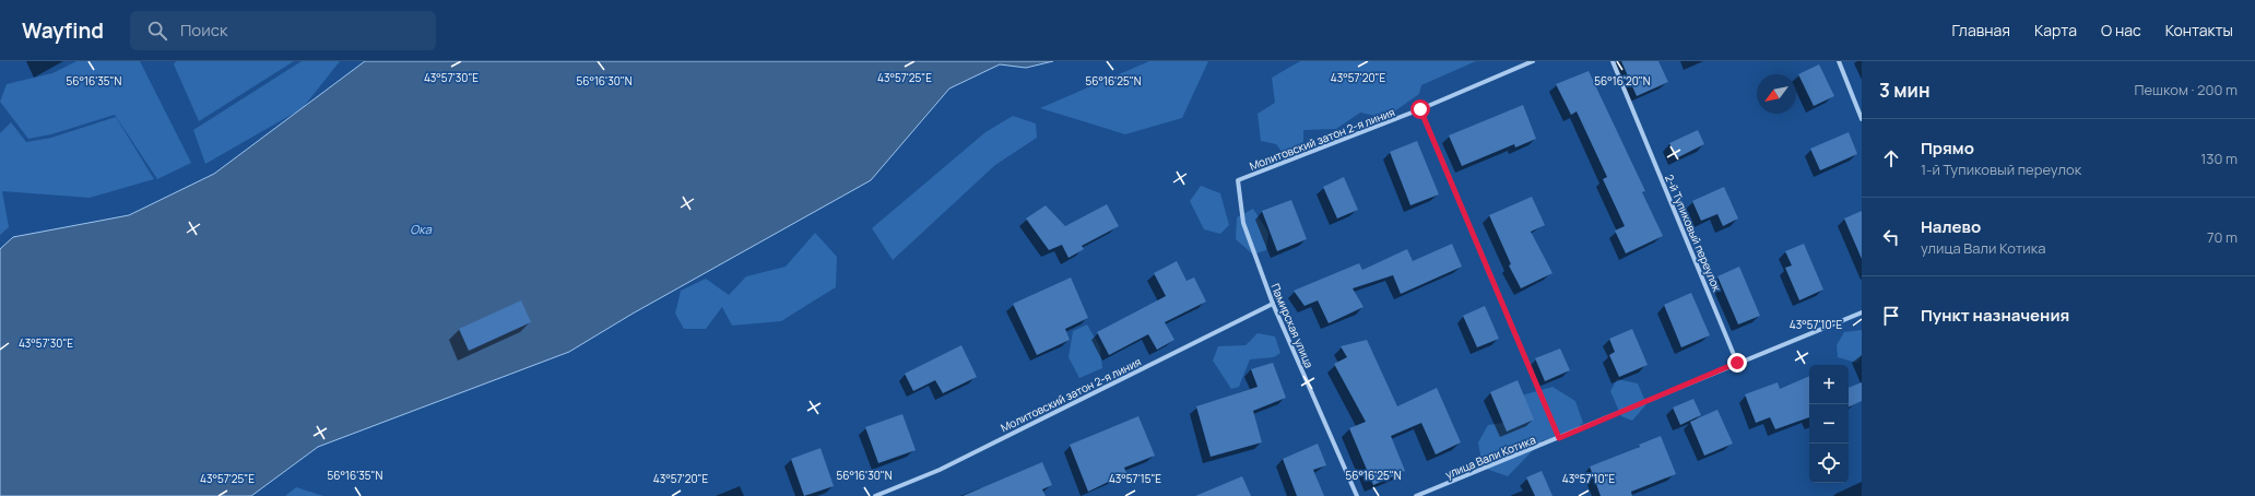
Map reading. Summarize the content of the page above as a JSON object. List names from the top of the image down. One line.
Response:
{"streets":{"street":["Молитовский затон 2-я линия","2-й Тупиковый переулок","Памирская улица","улица Вали Котика"]},"crossings":[["Молитовский затон 2-я линия","Памирская улица"],["2-й Тупиковый переулок","улица Вали Котика"]],"water":["Ока"],"north":"bottom left","page":{"header":"Wayfind","search":"Поиск","nav":["Главная","Карта","О нас","Контакты"],"heading":["3 мин","Пешком · 200 m"],"list":[["Прямо","1-й Тупиковый переулок","130 m"],["Налево","улица Вали Котика","70 m"],"Пункт назначения"],"map_buttons":["+","−"]},"coordinates":["43°57'30\"E","43°57'25\"E","43°57'20\"E","56°16'25\"N","56°16'35\"N","56°16'30\"N","56°16'20\"N","43°57'10\"E","43°57'15\"E"]}
